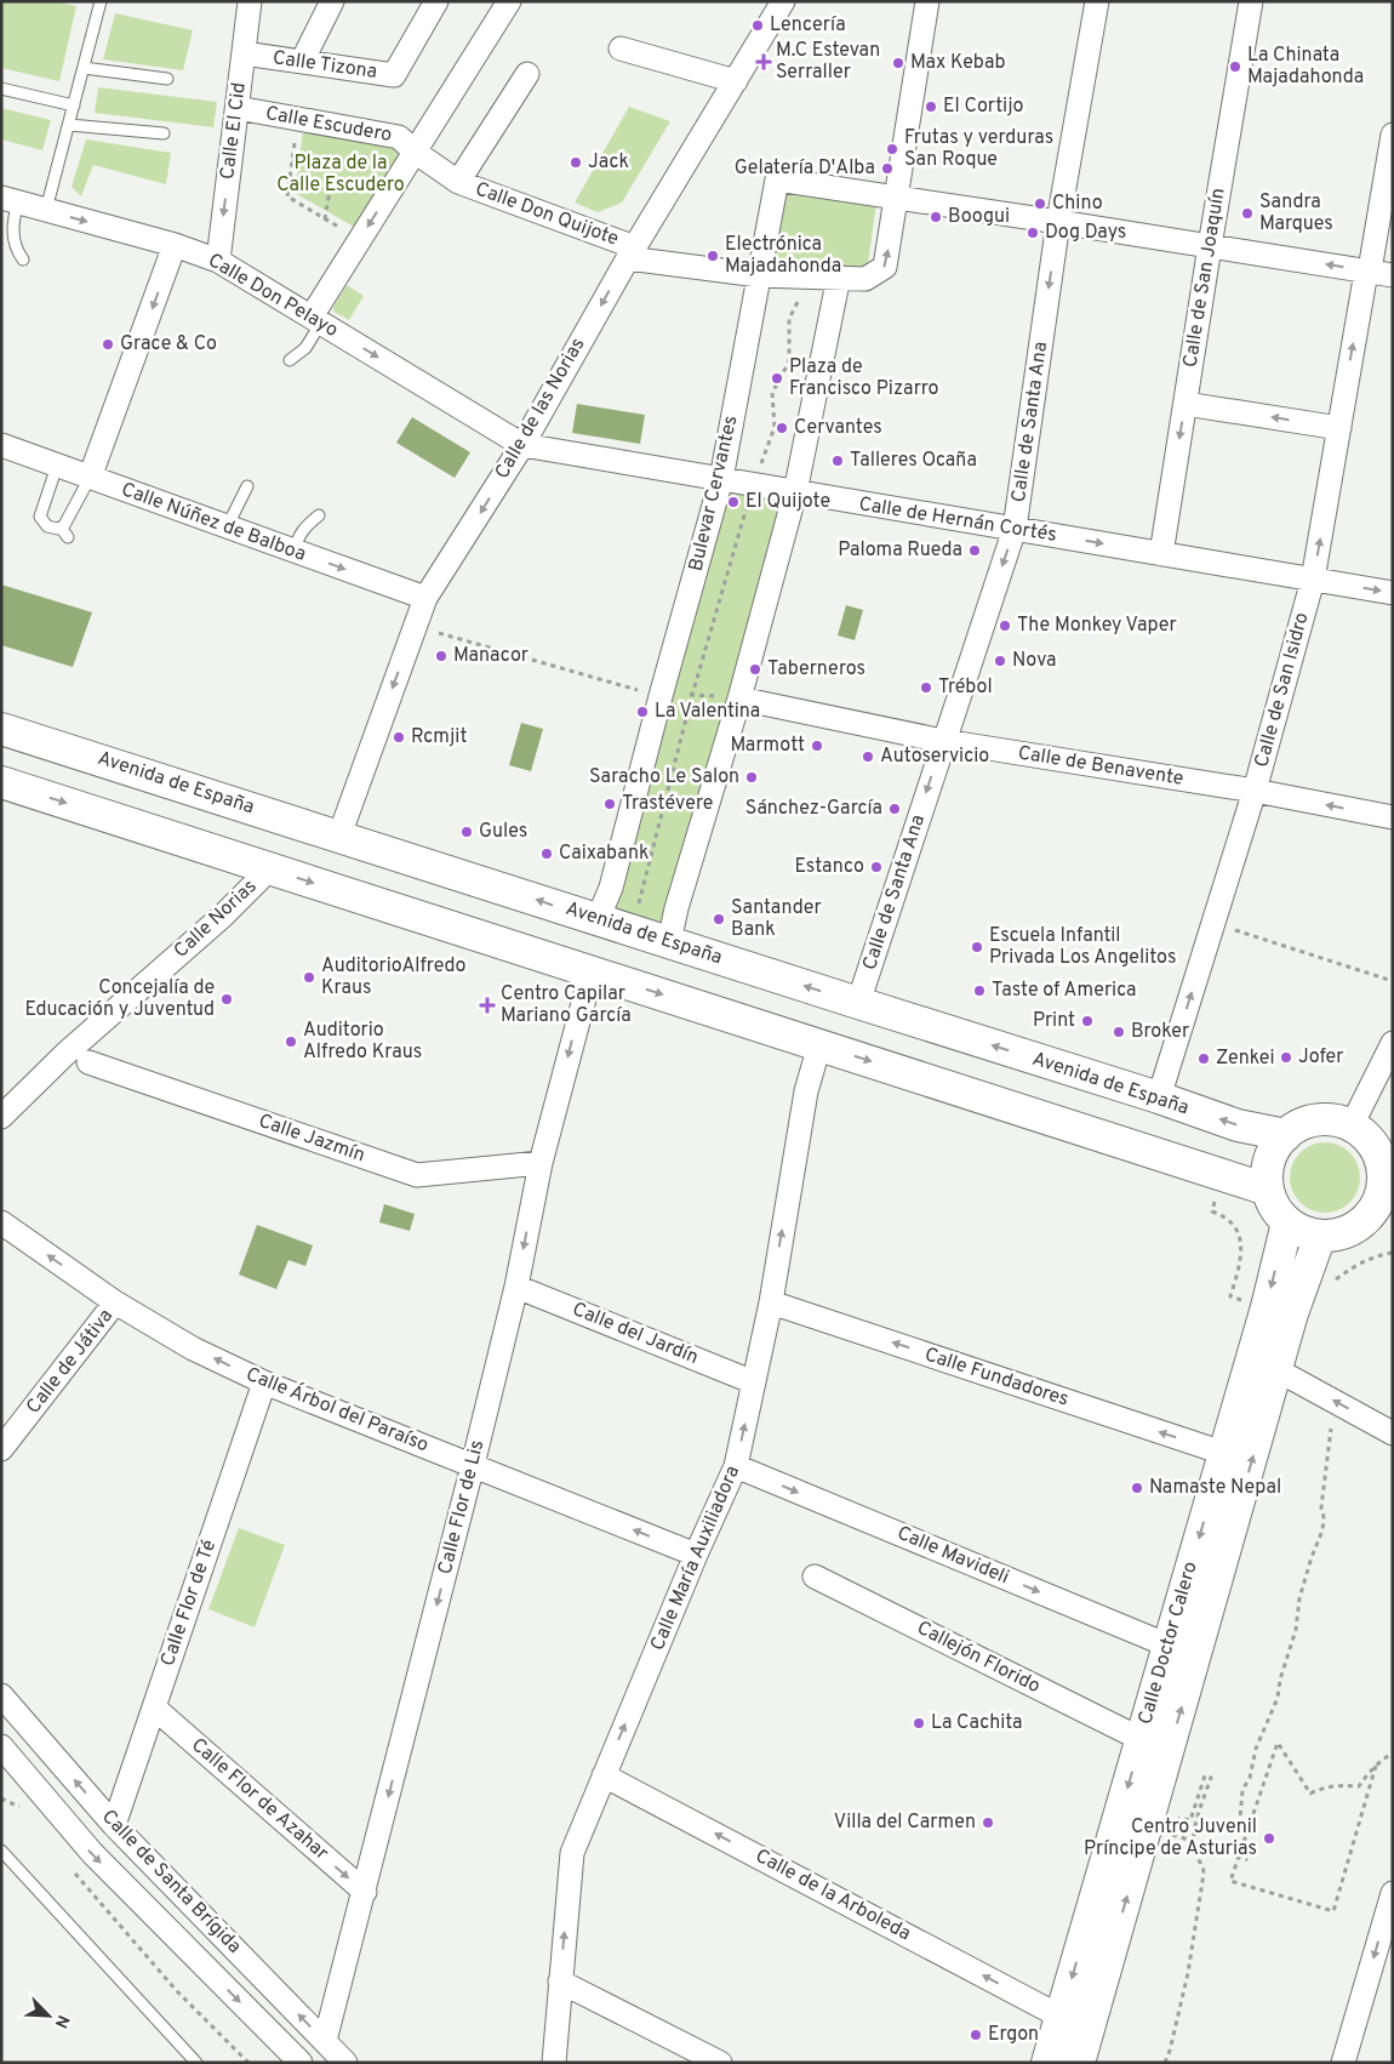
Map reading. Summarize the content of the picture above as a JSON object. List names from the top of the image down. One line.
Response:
{"streets":{"street":["Calle Tizona","Calle Escudero","Calle El Cid","Calle Don Quijote","Calle de San Joaquín","Calle Don Pelayo","Calle de las Norias","Calle de Santa Ana","Bulevar Cervantes","Calle de Hernán Cortés","Calle Núñez de Balboa","Calle de San Isidro","Calle de Benavente","Avenida de España","Calle Norias","Calle Jazmín","Calle del Jardín","Calle de Játiva","Calle Fundadores","Calle Árbol del Paraíso","Calle Flor de Lis","Calle Mavideli","Calle María Auxiliadora","Calle Flor de Té","Calle Doctor Calero","Callejón Florido","Calle Flor de Azahar","Calle de Santa Brígida","Calle de la Arboleda"]},"crossings":[["Calle Tizona","Calle El Cid"],["Calle Escudero","Calle El Cid"],["Calle Escudero","Calle Don Quijote"],["Calle Escudero","Calle Don Pelayo"],["Calle El Cid","Calle Don Pelayo"],["Calle Don Quijote","Calle de las Norias"],["Calle Don Quijote","Bulevar Cervantes"],["Calle de San Joaquín","Calle de Hernán Cortés"],["Calle Don Pelayo","Calle de las Norias"],["Calle Don Pelayo","Calle de Hernán Cortés"],["Calle de las Norias","Calle de Hernán Cortés"],["Calle de las Norias","Calle Núñez de Balboa"],["Calle de las Norias","Avenida de España"],["Calle de Santa Ana","Calle de Hernán Cortés"],["Calle de Santa Ana","Calle de Benavente"],["Calle de Santa Ana","Avenida de España"],["Bulevar Cervantes","Calle de Hernán Cortés"],["Bulevar Cervantes","Avenida de España"],["Calle de Hernán Cortés","Calle de San Isidro"],["Calle de San Isidro","Calle de Benavente"],["Calle de San Isidro","Avenida de España"],["Avenida de España","Calle Doctor Calero"],["Calle Jazmín","Calle Flor de Lis"],["Calle del Jardín","Calle Flor de Lis"],["Calle del Jardín","Calle María Auxiliadora"],["Calle de Játiva","Calle Árbol del Paraíso"],["Calle Fundadores","Calle María Auxiliadora"],["Calle Fundadores","Calle Doctor Calero"],["Calle Árbol del Paraíso","Calle Flor de Lis"],["Calle Árbol del Paraíso","Calle María Auxiliadora"],["Calle Árbol del Paraíso","Calle Flor de Té"],["Calle Flor de Lis","Calle Flor de Azahar"],["Calle Flor de Lis","Calle de Santa Brígida"],["Calle Mavideli","Calle María Auxiliadora"],["Calle Mavideli","Calle Doctor Calero"],["Calle María Auxiliadora","Calle de la Arboleda"],["Calle Flor de Té","Calle Flor de Azahar"],["Calle Flor de Té","Calle de Santa Brígida"],["Calle Doctor Calero","Callejón Florido"],["Calle Doctor Calero","Calle de la Arboleda"]],"one_way":["Calle El Cid","Calle Don Pelayo","Calle de las Norias","Calle de Santa Ana","Calle de San Isidro","Calle Fundadores","Calle Árbol del Paraíso","Calle Flor de Lis","Calle Mavideli","Calle María Auxiliadora","Calle Flor de Azahar"],"parks":["Plaza de la Calle Escudero"],"places":{"other":["Lencería","Max Kebab","La Chinata Majadahonda","El Cortijo","Frutas y verduras San Roque","Jack","Gelatería D'Alba","Chino","Sandra Marques","Boogui","Dog Days","Electrónica Majadahonda","Grace & Co","Plaza de Francisco Pizarro","Cervantes","Talleres Ocaña","El Quijote","Paloma Rueda","The Monkey Vaper","Manacor","Nova","Taberneros","Trébol","La Valentina","Rcmjit","Marmott","Autoservicio","Saracho Le Salon","Trastévere","Sánchez-García","Gules","Caixabank","Estanco","Santander Bank","Escuela Infantil Privada Los Angelitos","AuditorioAlfredo Kraus","Taste of America","Concejalía de Educación y Juventud","Print","Broker","Auditorio Alfredo Kraus","Jofer","Zenkei","Namaste Nepal","La Cachita","Villa del Carmen","Centro Juvenil Príncipe de Asturias","Ergon"],"health":["M.C Estevan Serraller","Centro Capilar Mariano García"]},"north":"bottom right"}
